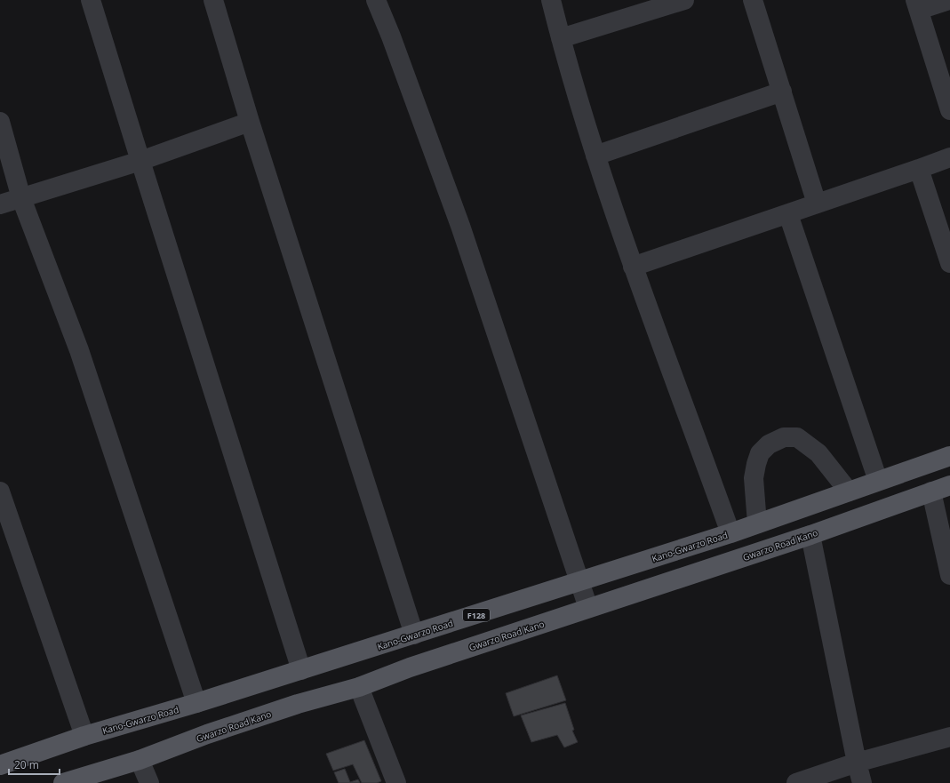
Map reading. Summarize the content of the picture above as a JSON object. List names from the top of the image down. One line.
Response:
{"streets":{"main road":["Gwarzo Road Kano","Kano-Gwarzo Road","F128"]},"scale_bar":"20 m"}
